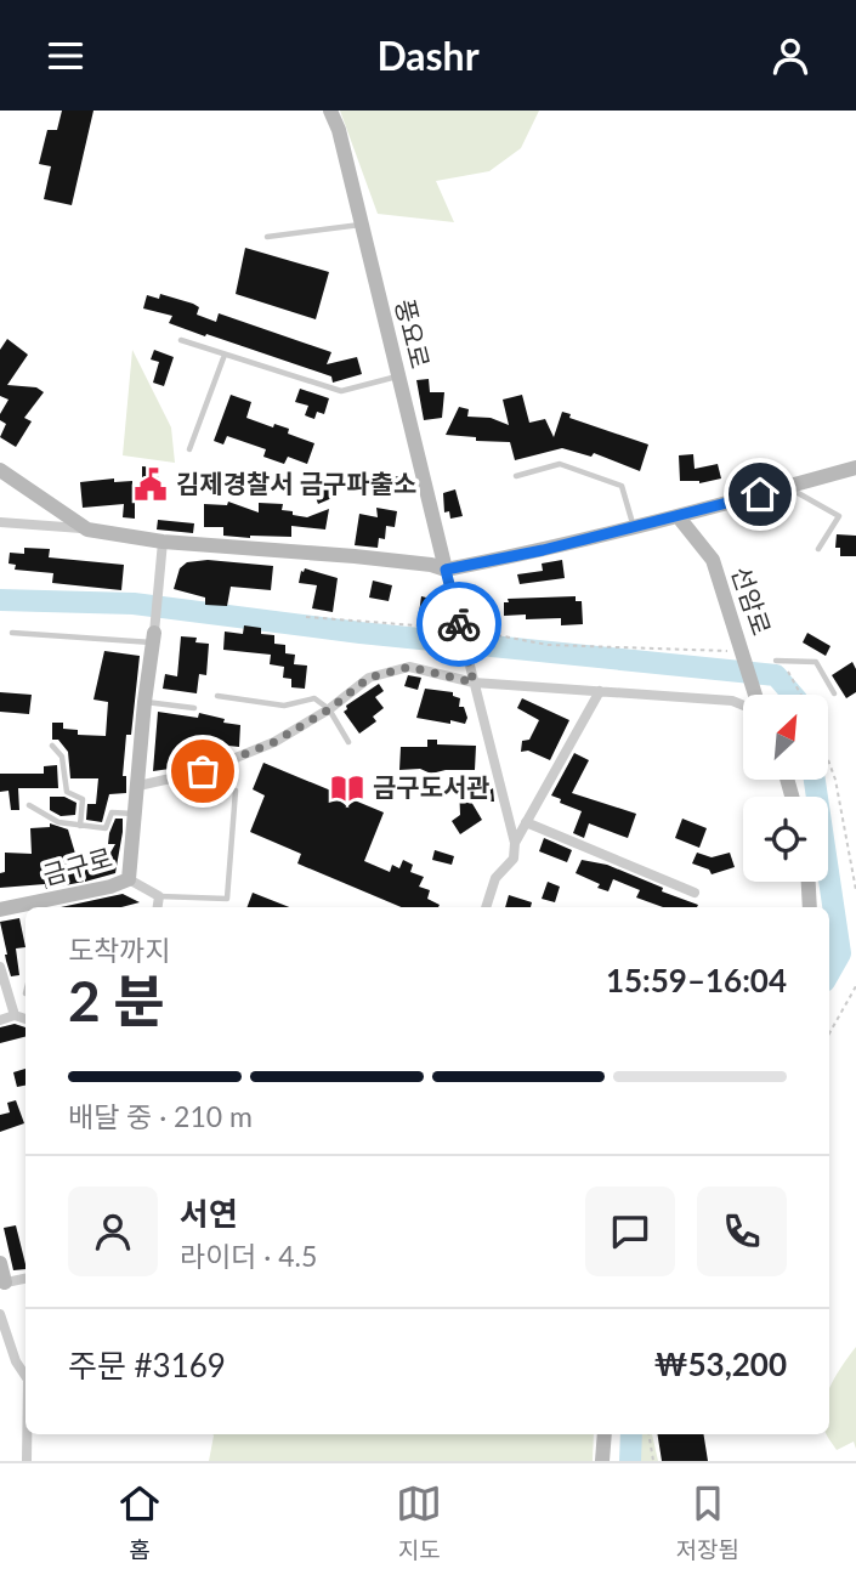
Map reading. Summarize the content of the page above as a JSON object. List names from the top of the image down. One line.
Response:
{"streets":{"main road":["풍요로","선암로","금구로"]},"places":{"public building":["김제경찰서 금구파출소"],"library":["금구도서관"]},"north":"top right","page":{"header":"Dashr","heading":["2 분","도착까지","15:59–16:04"],"panel":["서연","라이더 · 4.5","주문 #3169","₩53,200"],"bar":"배달 중 · 210 m","tabs":["홈","지도","저장됨"]}}
